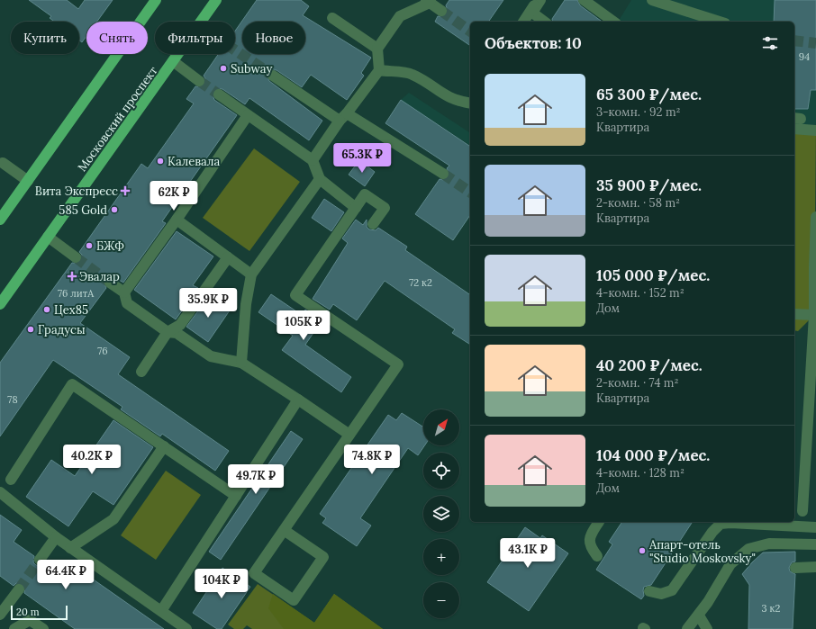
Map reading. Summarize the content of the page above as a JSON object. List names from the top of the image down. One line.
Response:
{"streets":{"main road":["Московский проспект"]},"places":{"other":["Subway","Калевала","585 Gold","БЖФ","Цех85","Градусы","Апарт-отель \"Studio Moskovsky\""],"health":["Вита Экспресс","Эвалар"]},"house_numbers":["94","72 к2","76 литА","76","78","3 к2"],"scale_bar":"20 m","north":"top right","page":{"chip":["Купить","Снять","Фильтры","Новое"],"heading":"Объектов: 10","list":[{"name":"65 300 ₽/мес.","note":"3-комн. · 92 m² · Квартира"},{"name":"35 900 ₽/мес.","note":"2-комн. · 58 m² · Квартира"},{"name":"105 000 ₽/мес.","note":"4-комн. · 152 m² · Дом"},{"name":"40 200 ₽/мес.","note":"2-комн. · 74 m² · Квартира"},{"name":"104 000 ₽/мес.","note":"4-комн. · 128 m² · Дом"}],"price":["65.3K ₽","62K ₽","35.9K ₽","105K ₽","40.2K ₽","74.8K ₽","49.7K ₽","43.1K ₽","64.4K ₽","104K ₽"],"map_buttons":["+","−"],"scale":"20 m"}}
